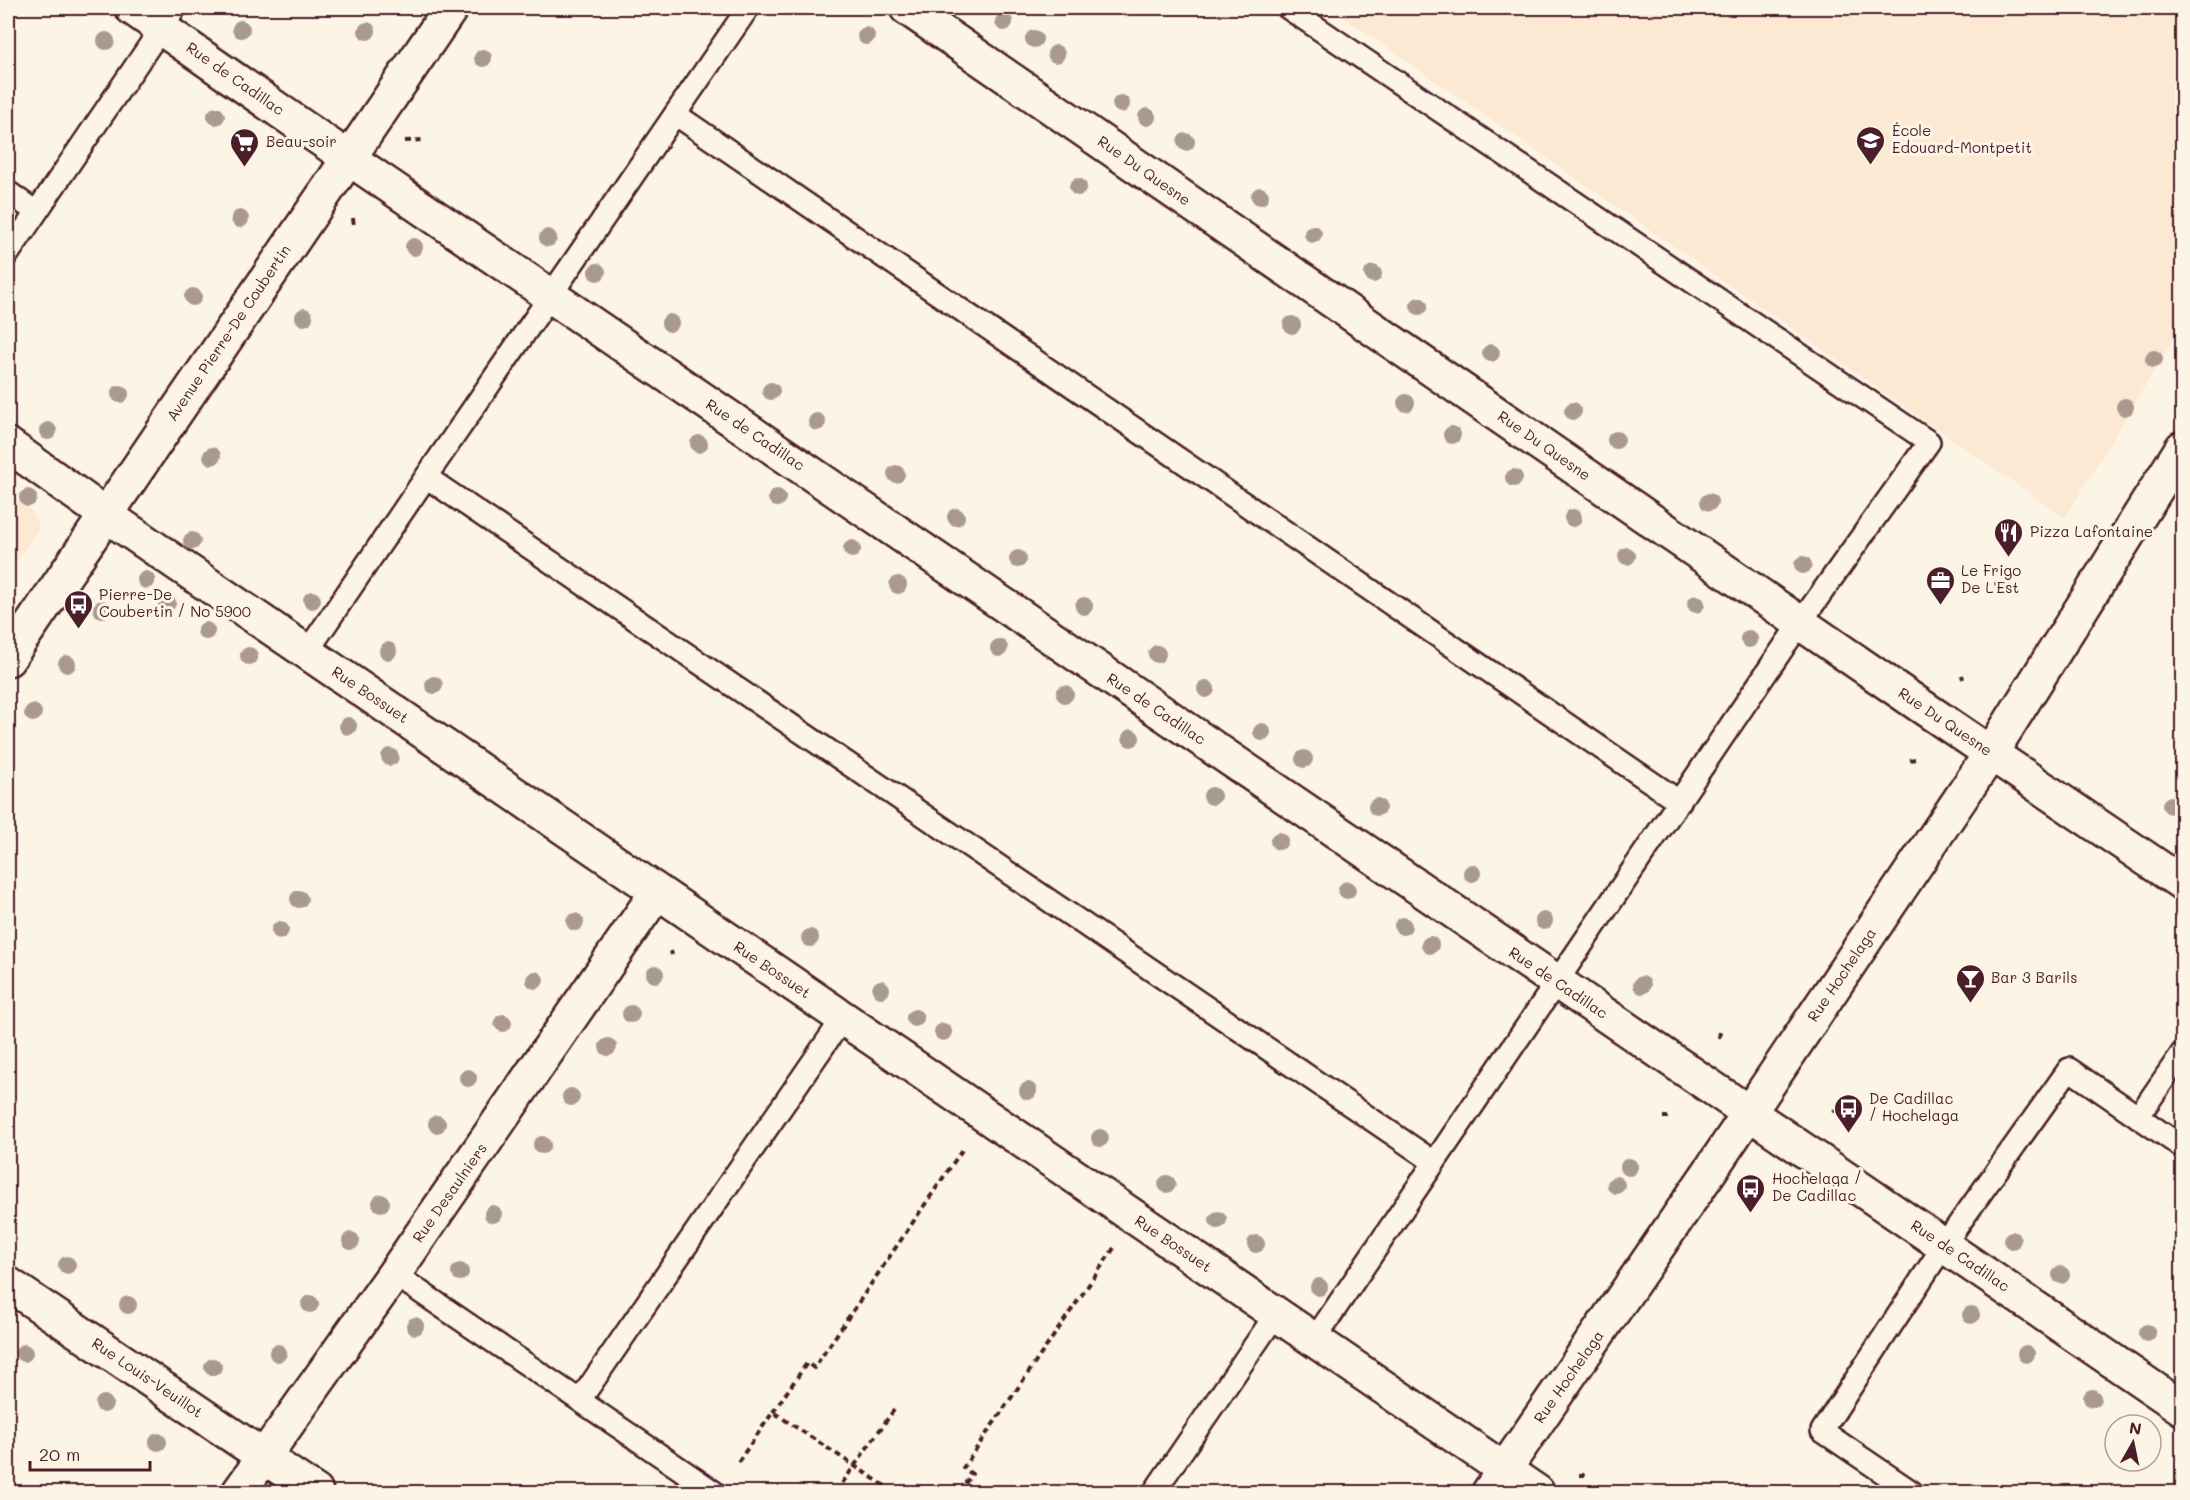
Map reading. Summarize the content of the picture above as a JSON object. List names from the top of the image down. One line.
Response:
{"streets":{"street":["Rue de Cadillac","Rue Du Quesne","Avenue Pierre-De Coubertin","Rue Bossuet","Rue Hochelaga","Rue Desaulniers","Rue Louis-Veuillot"]},"crossings":[["Rue de Cadillac","Avenue Pierre-De Coubertin"],["Rue de Cadillac","Rue Hochelaga"],["Rue Du Quesne","Rue Hochelaga"],["Avenue Pierre-De Coubertin","Rue Bossuet"],["Rue Bossuet","Rue Hochelaga"],["Rue Bossuet","Rue Desaulniers"],["Rue Desaulniers","Rue Louis-Veuillot"]],"places":{"school or university":["École Edouard-Montpetit"],"supermarket":["Beau-soir"],"restaurant":["Pizza Lafontaine"],"office":["Le Frigo De L'Est"],"bus stop":["Pierre-De Coubertin / No 5900","De Cadillac / Hochelaga","Hochelaga / De Cadillac"],"bar":["Bar 3 Barils"]},"scale_bar":"20 m","north":"top"}
